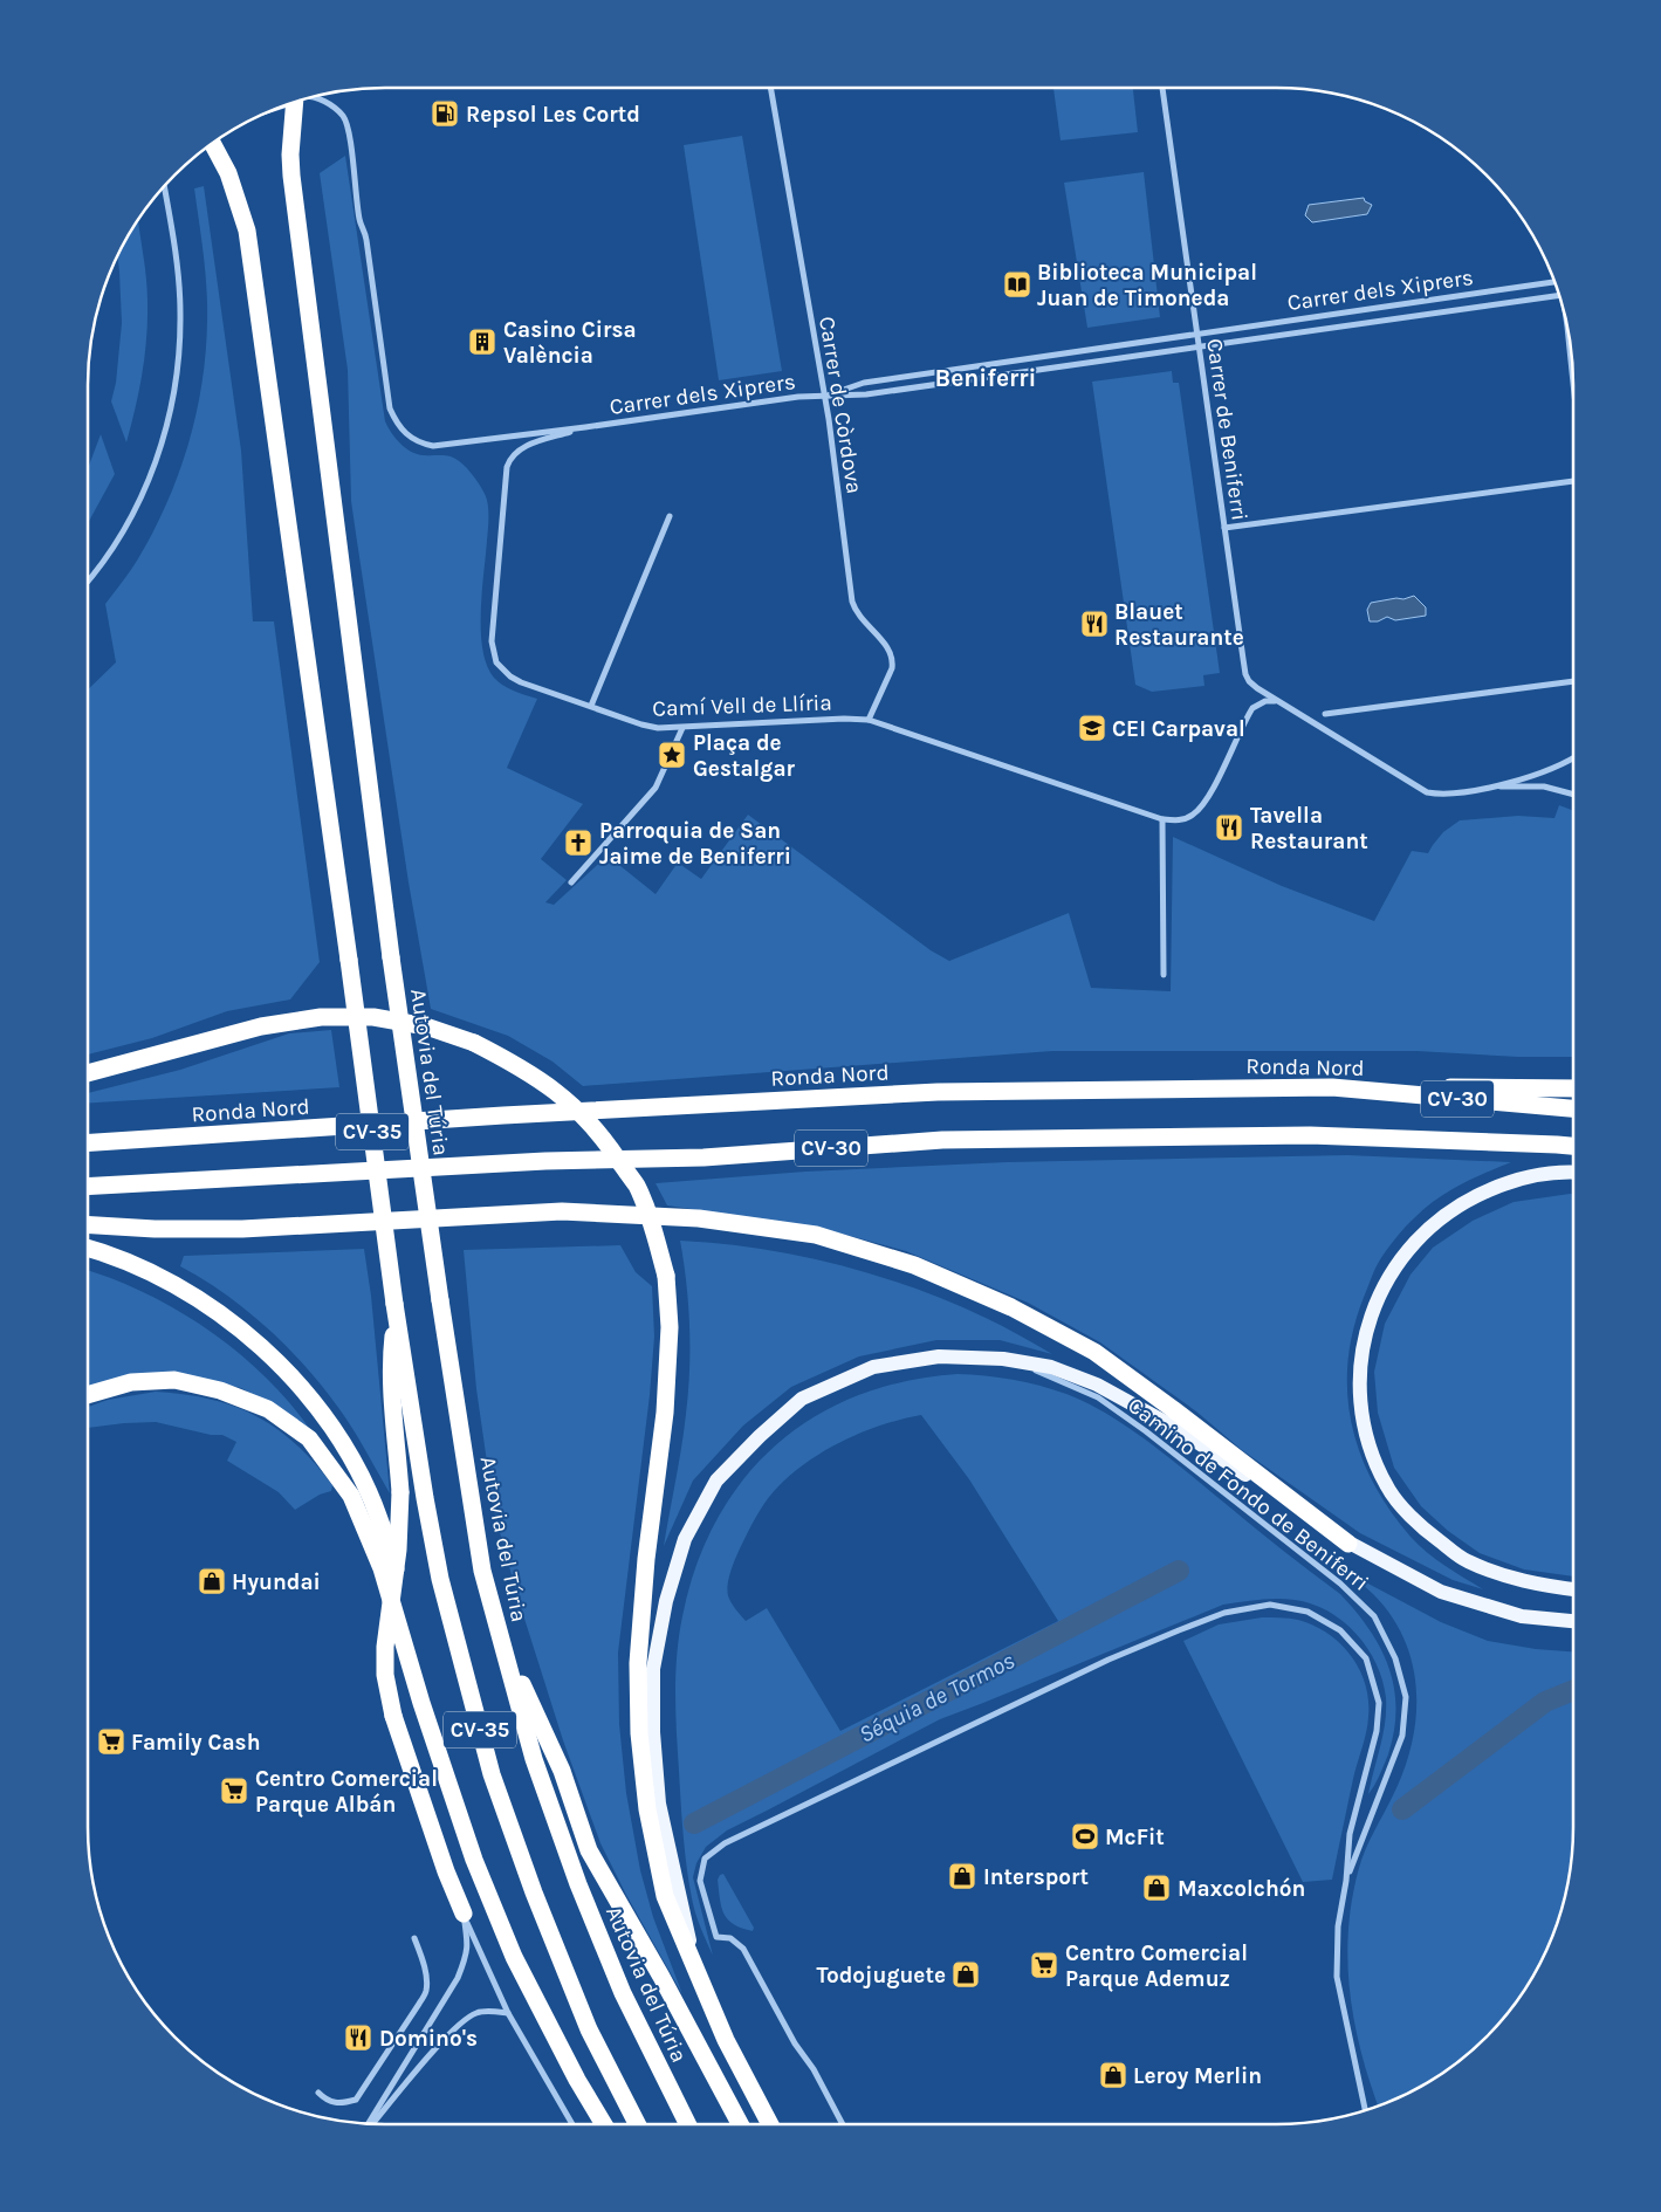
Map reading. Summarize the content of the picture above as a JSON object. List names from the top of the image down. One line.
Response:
{"streets":{"highway":["Ronda Nord","Autovia del Túria","CV-30","CV-35"],"street":["Carrer dels Xiprers","Carrer de Còrdova","Carrer de Beniferri","Camí Vell de Llíria","Camino de Fondo de Beniferri"]},"crossings":[["Carrer dels Xiprers","Carrer de Còrdova"],["Carrer dels Xiprers","Carrer de Beniferri"],["Carrer dels Xiprers","Camí Vell de Llíria"],["Carrer de Còrdova","Camí Vell de Llíria"],["Carrer de Beniferri","Camí Vell de Llíria"]],"districts":["Beniferri"],"water":["Séquia de Tormos"],"places":{"fuel station":["Repsol Les Cortd"],"library":["Biblioteca Municipal Juan de Timoneda"],"building":["Casino Cirsa València"],"restaurant":["Blauet Restaurante","Tavella Restaurant","Domino's"],"school or university":["CEI Carpaval"],"place":["Plaça de Gestalgar"],"church":["Parroquia de San Jaime de Beniferri"],"shop":["Hyundai","Intersport","Maxcolchón","Todojuguete","Leroy Merlin"],"supermarket":["Family Cash","Centro Comercial Parque Albán","Centro Comercial Parque Ademuz"],"sports":["McFit"]}}
